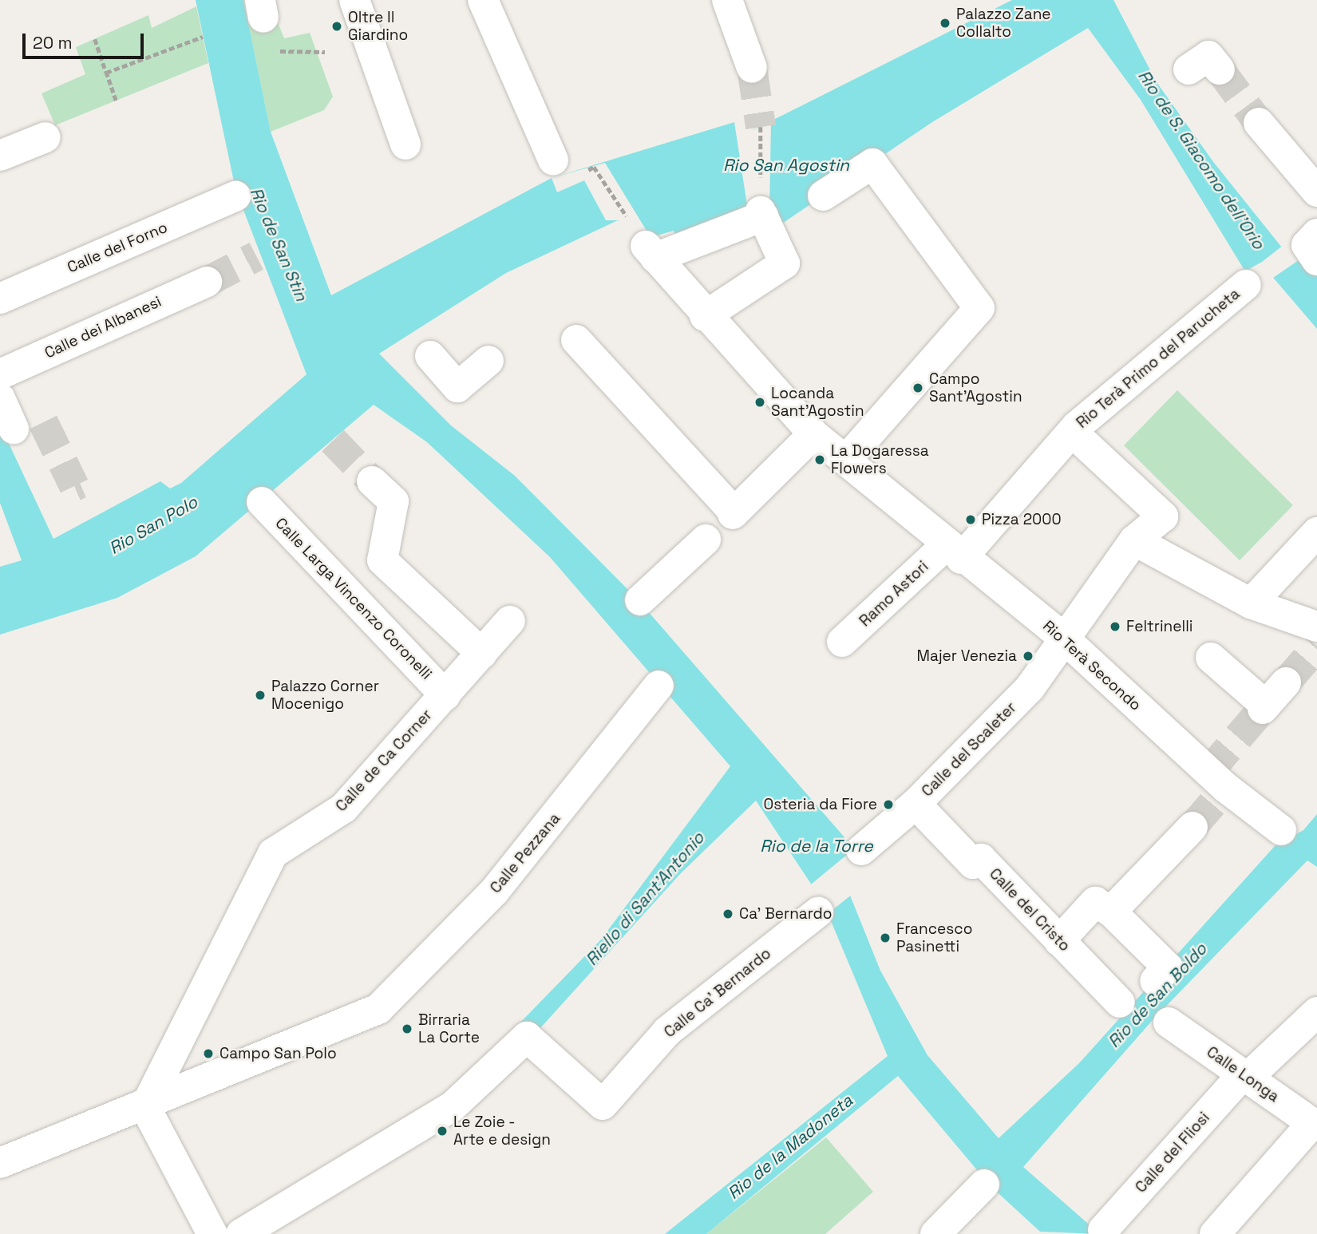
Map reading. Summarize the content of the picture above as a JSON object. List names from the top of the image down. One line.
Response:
{"streets":{"street":["Calle del Forno","Calle dei Albanesi","Rio Terà Primo del Parucheta","Ramo Astori","Calle Larga Vincenzo Coronelli","Rio Terà Secondo","Calle del Scaleter","Calle de Ca Corner","Calle Pezzana","Calle del Cristo","Calle Ca' Bernardo","Calle Longa","Calle del Fliosi"]},"crossings":[["Rio Terà Primo del Parucheta","Ramo Astori"],["Rio Terà Primo del Parucheta","Rio Terà Secondo"],["Ramo Astori","Rio Terà Secondo"],["Calle Larga Vincenzo Coronelli","Calle de Ca Corner"],["Rio Terà Secondo","Calle del Scaleter"],["Calle del Scaleter","Calle del Cristo"],["Calle de Ca Corner","Calle Pezzana"],["Calle Longa","Calle del Fliosi"]],"water":["Rio de S. Giacomo dell'Orio","Rio San Agostin","Rio de San Stin","Rio San Polo","Rio de la Torre","Riello di Sant'Antonio","Rio de San Boldo","Rio de la Madoneta"],"places":["Palazzo Zane Collalto","Oltre Il Giardino","Campo Sant'Agostin","Locanda Sant'Agostin","La Dogaressa Flowers","Pizza 2000","Feltrinelli","Majer Venezia","Palazzo Corner Mocenigo","Osteria da Fiore","Ca' Bernardo","Francesco Pasinetti","Birraria La Corte","Campo San Polo","Le Zoie - Arte e design"],"scale_bar":"20 m"}
